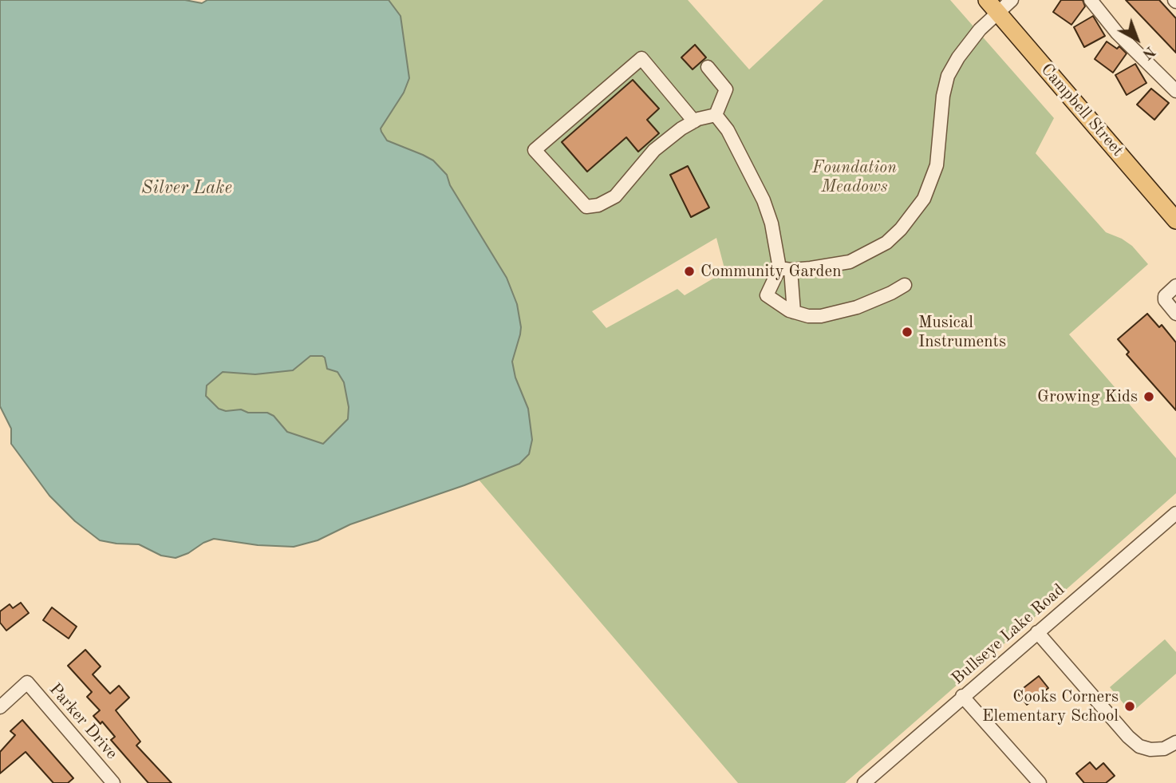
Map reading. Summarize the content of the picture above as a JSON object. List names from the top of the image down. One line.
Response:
{"streets":{"main road":["Campbell Street"],"street":["Bullseye Lake Road","Parker Drive"]},"water":["Silver Lake"],"parks":["Foundation Meadows"],"places":["Community Garden","Musical Instruments","Growing Kids","Cooks Corners Elementary School"],"north":"bottom right"}
